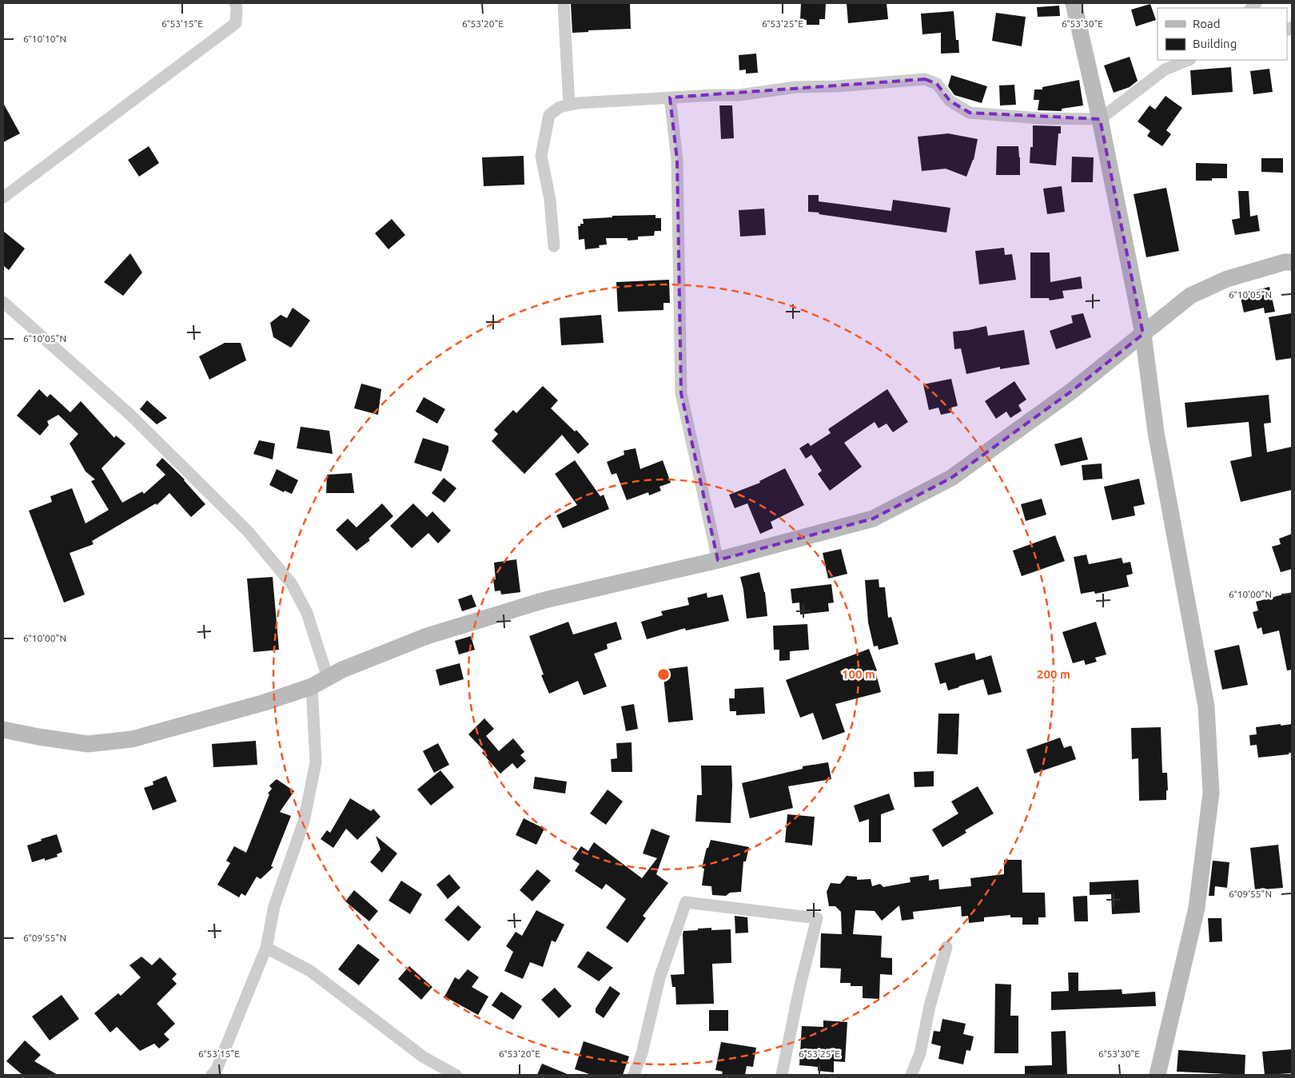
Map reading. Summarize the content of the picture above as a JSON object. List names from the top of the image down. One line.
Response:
{"legend":["Road","Building"],"coordinates":["6°53'15\"E","6°53'20\"E","6°53'25\"E","6°53'30\"E","6°10'10\"N","6°10'05\"N","6°10'00\"N","6°09'55\"N"],"rings":["100 m","200 m"]}
